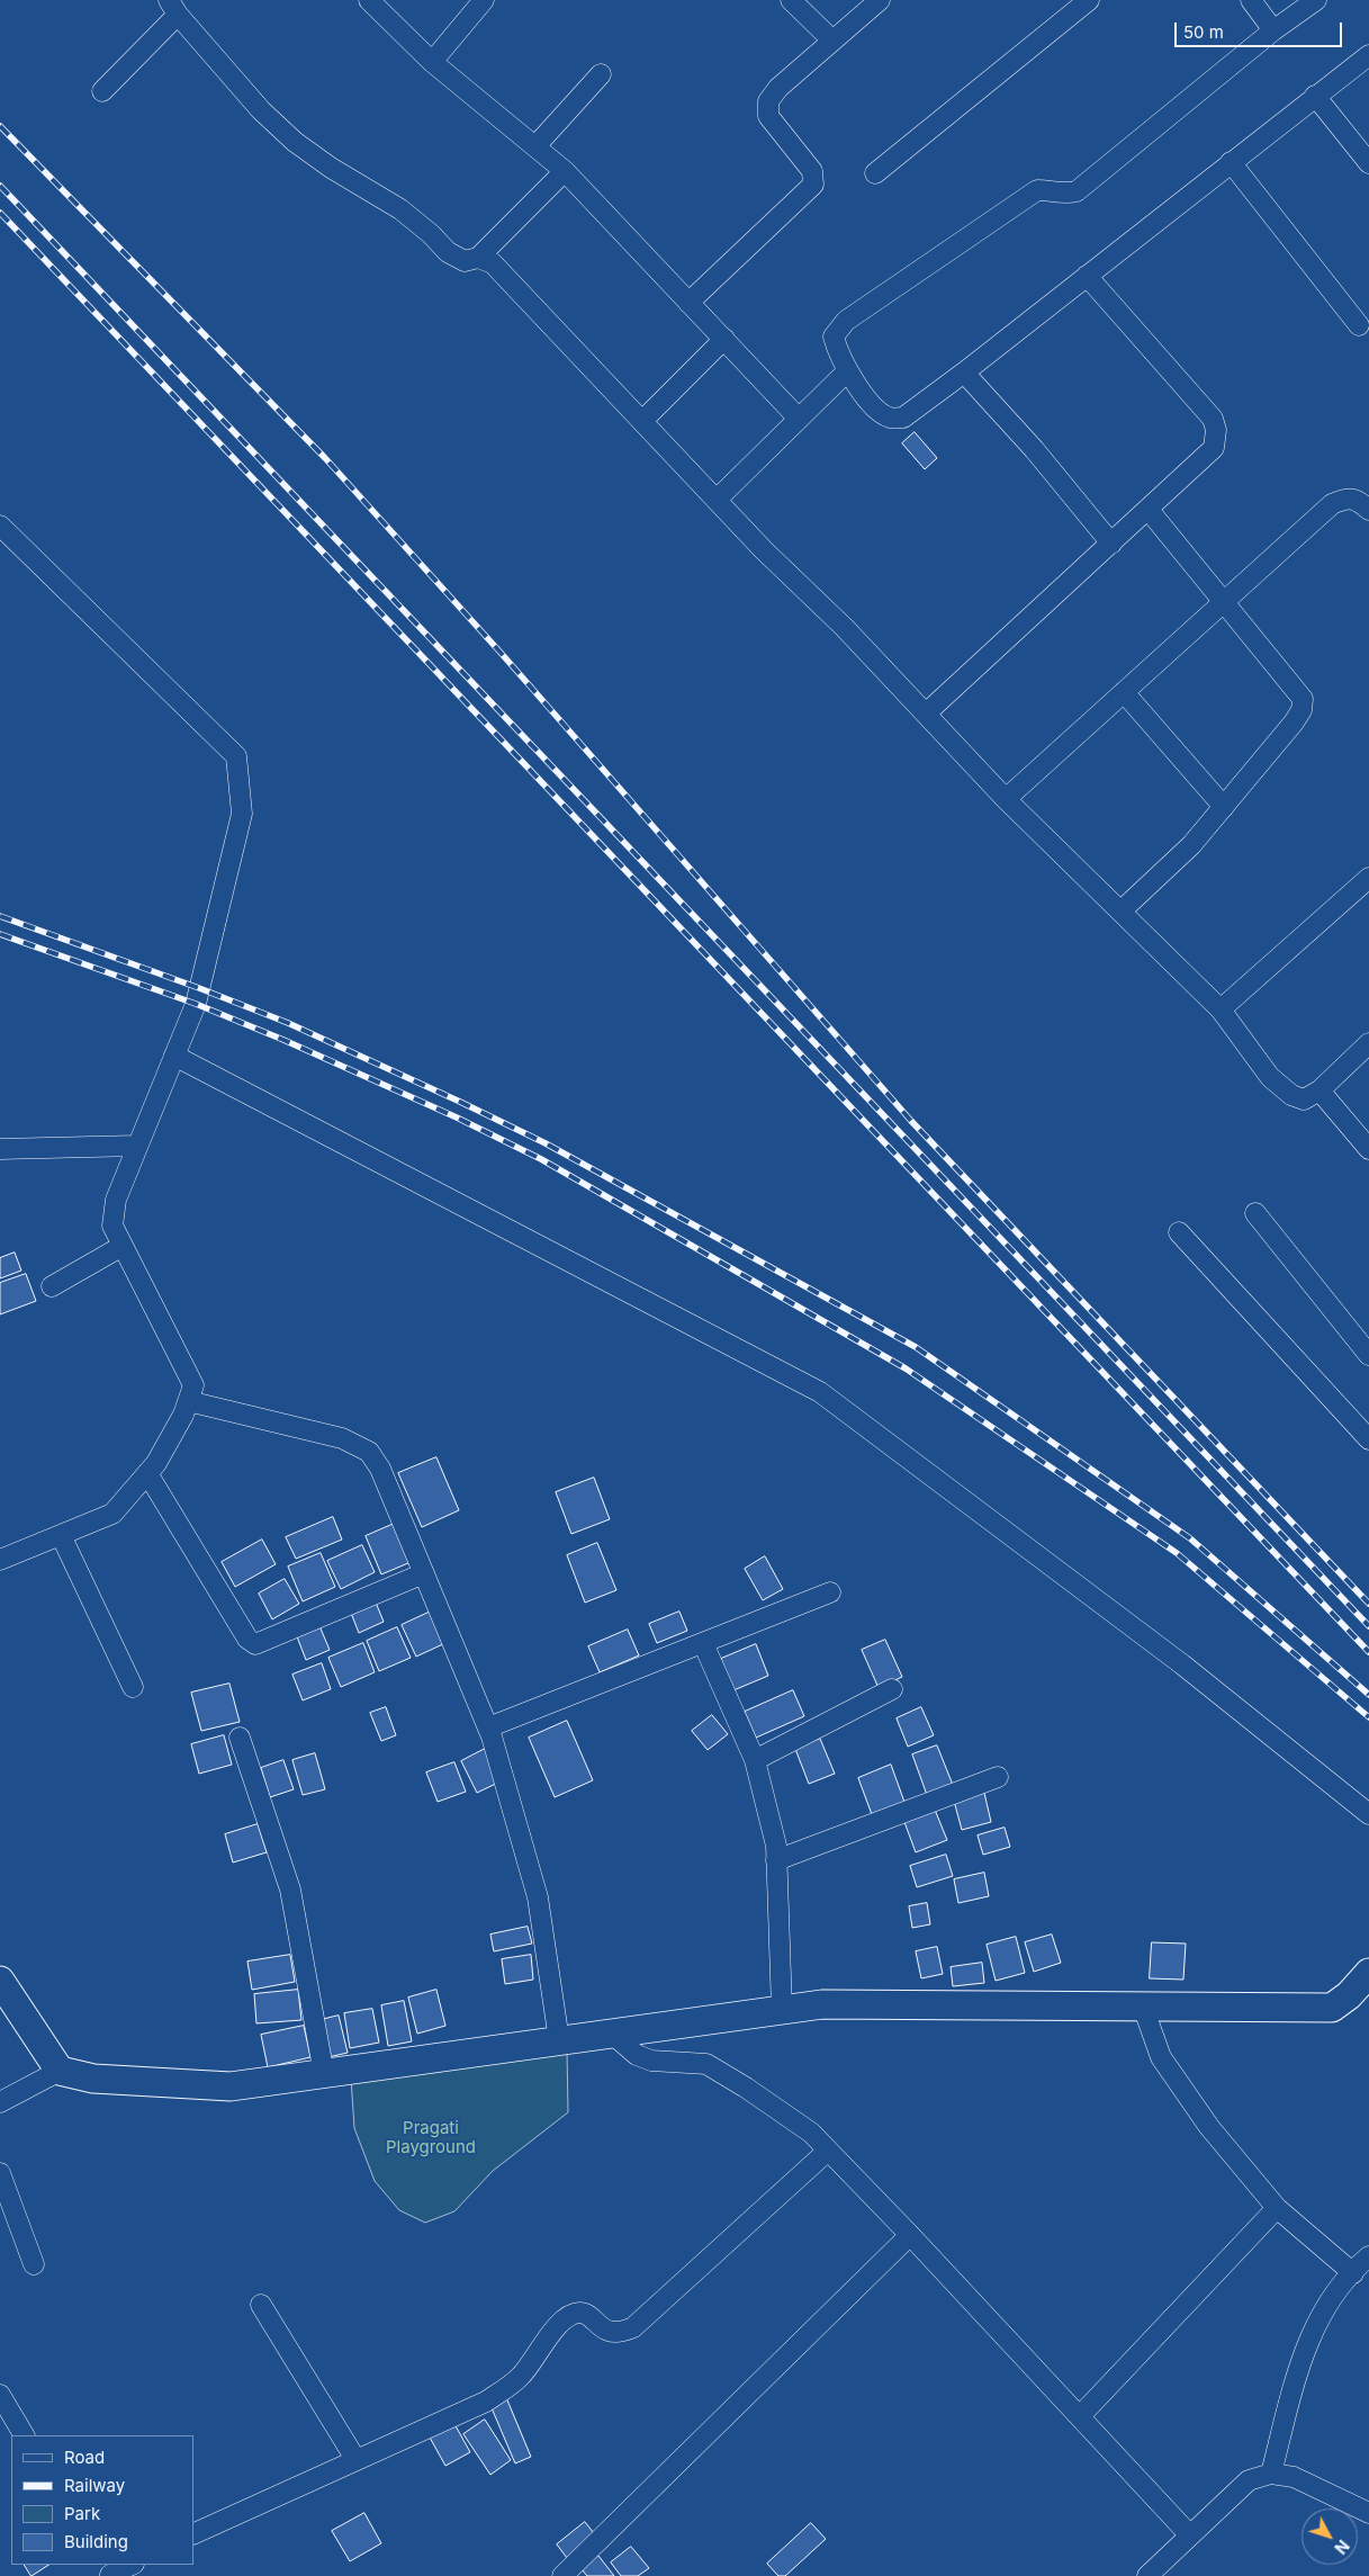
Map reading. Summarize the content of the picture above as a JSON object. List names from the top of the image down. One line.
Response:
{"parks":["Pragati Playground"],"legend":["Road","Railway","Park","Building"],"scale_bar":"50 m","north":"bottom right"}
